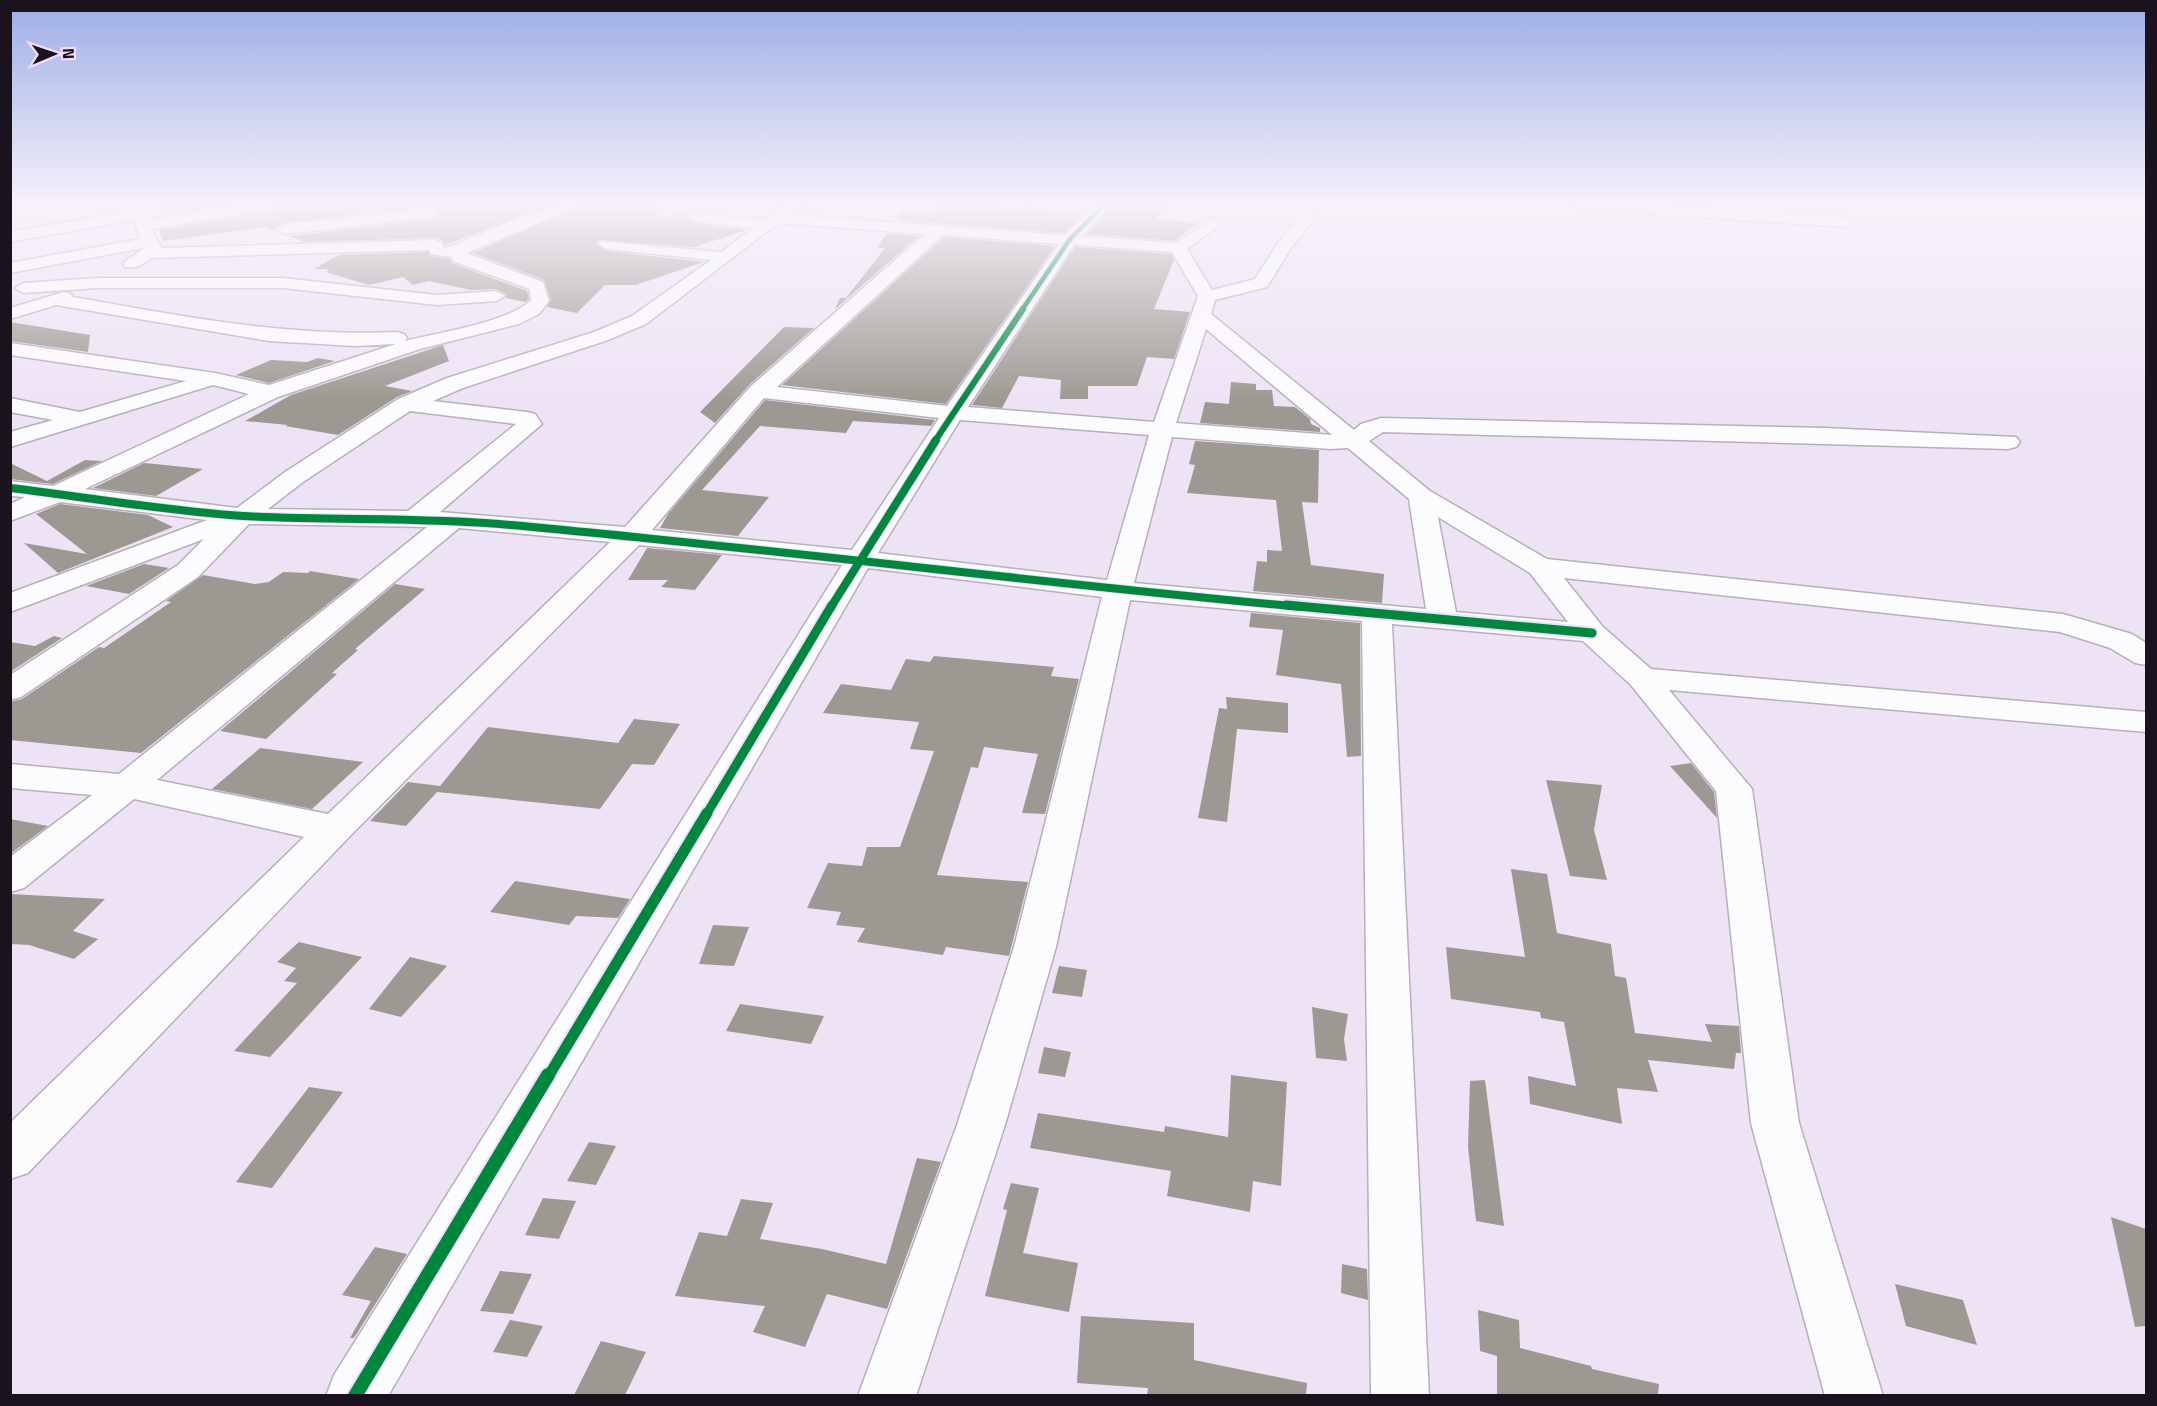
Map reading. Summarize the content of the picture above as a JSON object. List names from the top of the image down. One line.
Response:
{"north":"right"}
